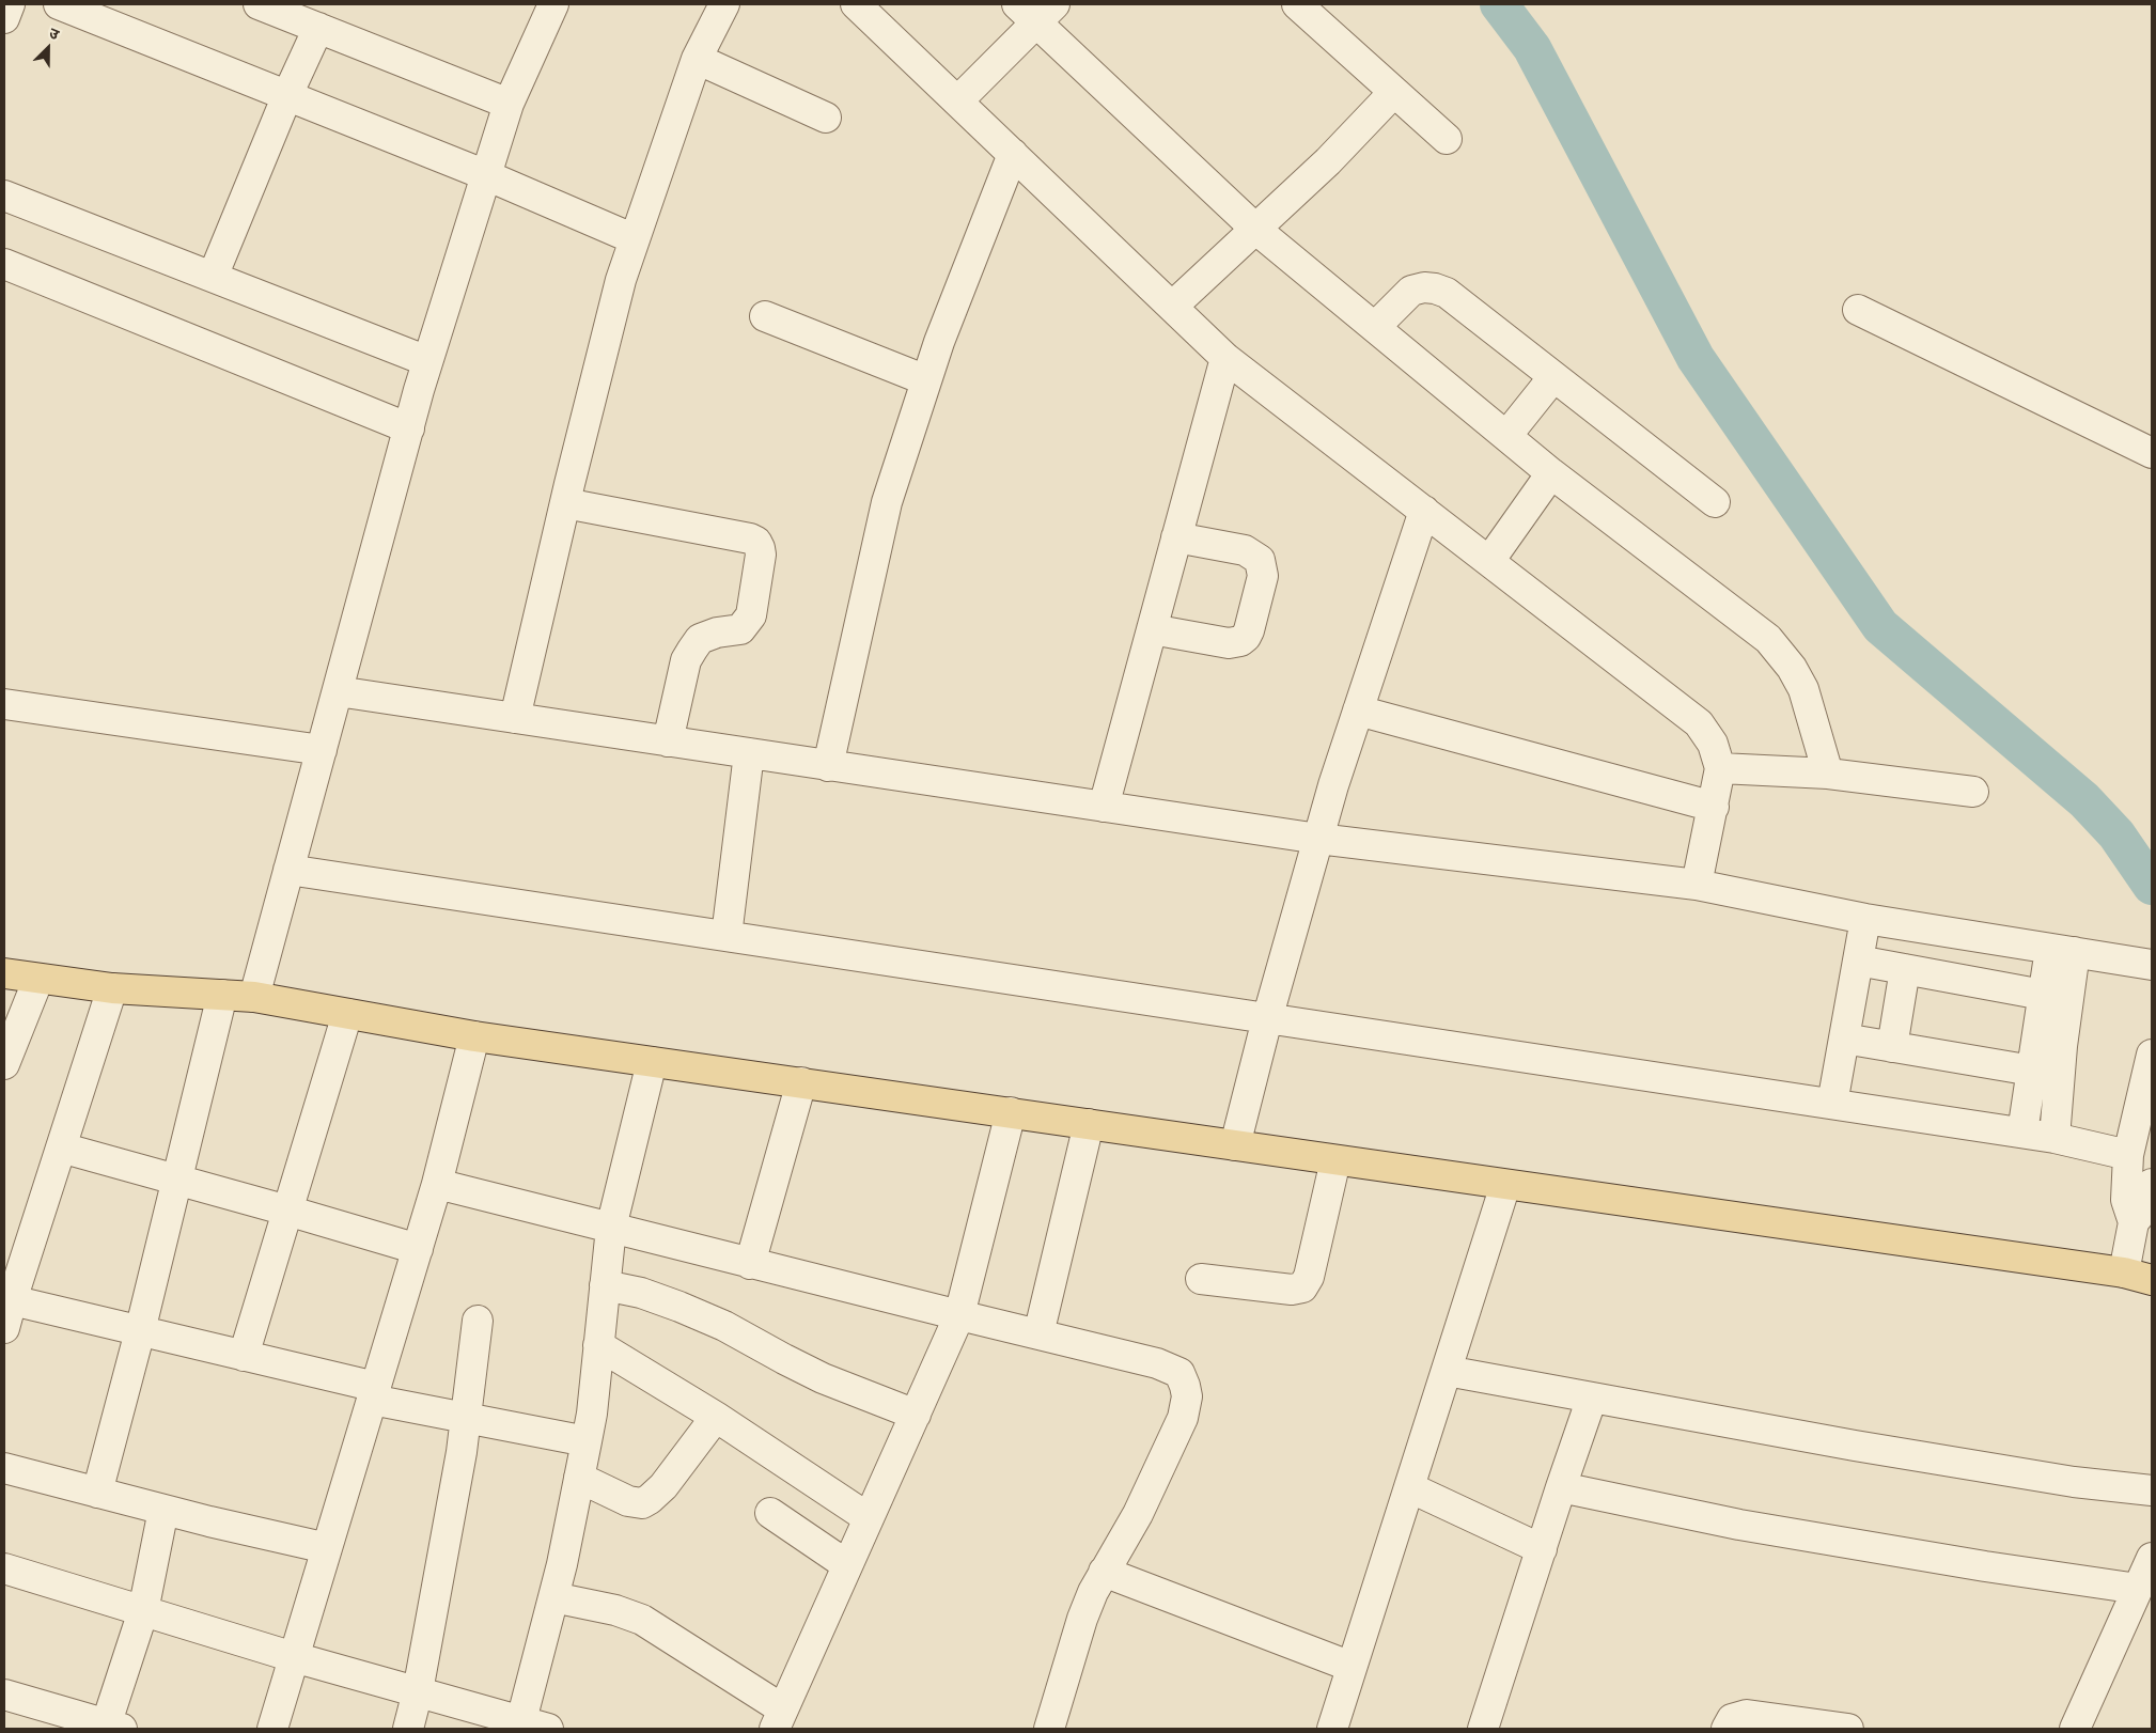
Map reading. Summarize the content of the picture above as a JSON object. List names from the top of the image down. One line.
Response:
{"north":"top right"}
